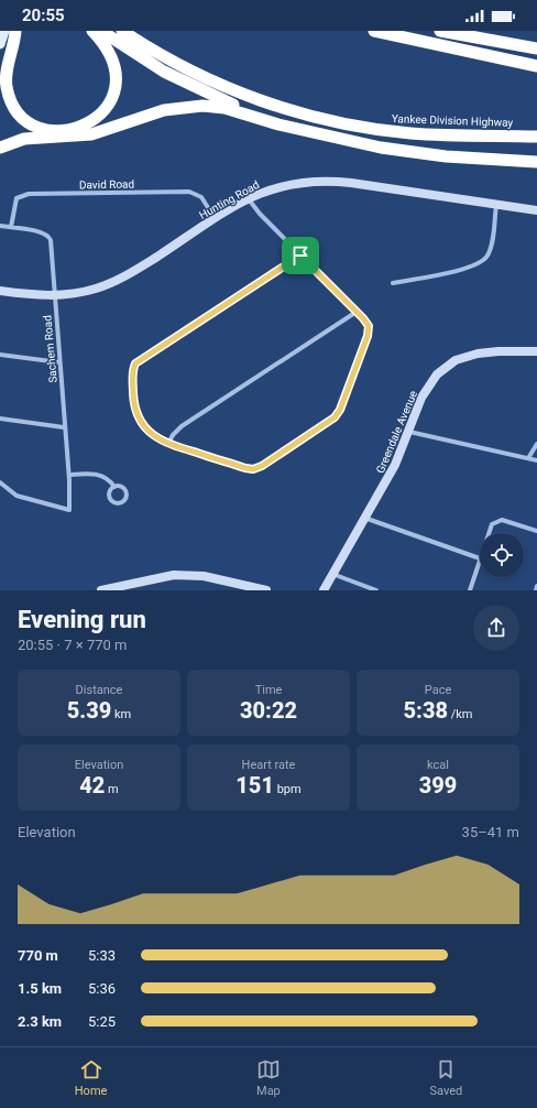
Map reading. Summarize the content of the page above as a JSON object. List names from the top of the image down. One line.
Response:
{"streets":{"highway":["Yankee Division Highway"],"main road":["Hunting Road","Greendale Avenue"],"street":["David Road","Sachem Road"]},"crossings":[["David Road","Hunting Road"],["David Road","Sachem Road"],["Hunting Road","Sachem Road"]],"page":{"status":"20:55","heading":["Evening run","20:55 · 7 × 770 m"],"stats":[["Distance","5.39 km"],["Time","30:22"],["Pace","5:38 /km"],["Elevation","42 m"],["Heart rate","151 bpm"],["kcal","399"]],"chart":["Elevation","35–41 m"],"list":[{"name":"770 m","note":"5:33"},{"name":"1.5 km","note":"5:36"},{"name":"2.3 km","note":"5:25"}],"tabs":["Home","Map","Saved"]}}
